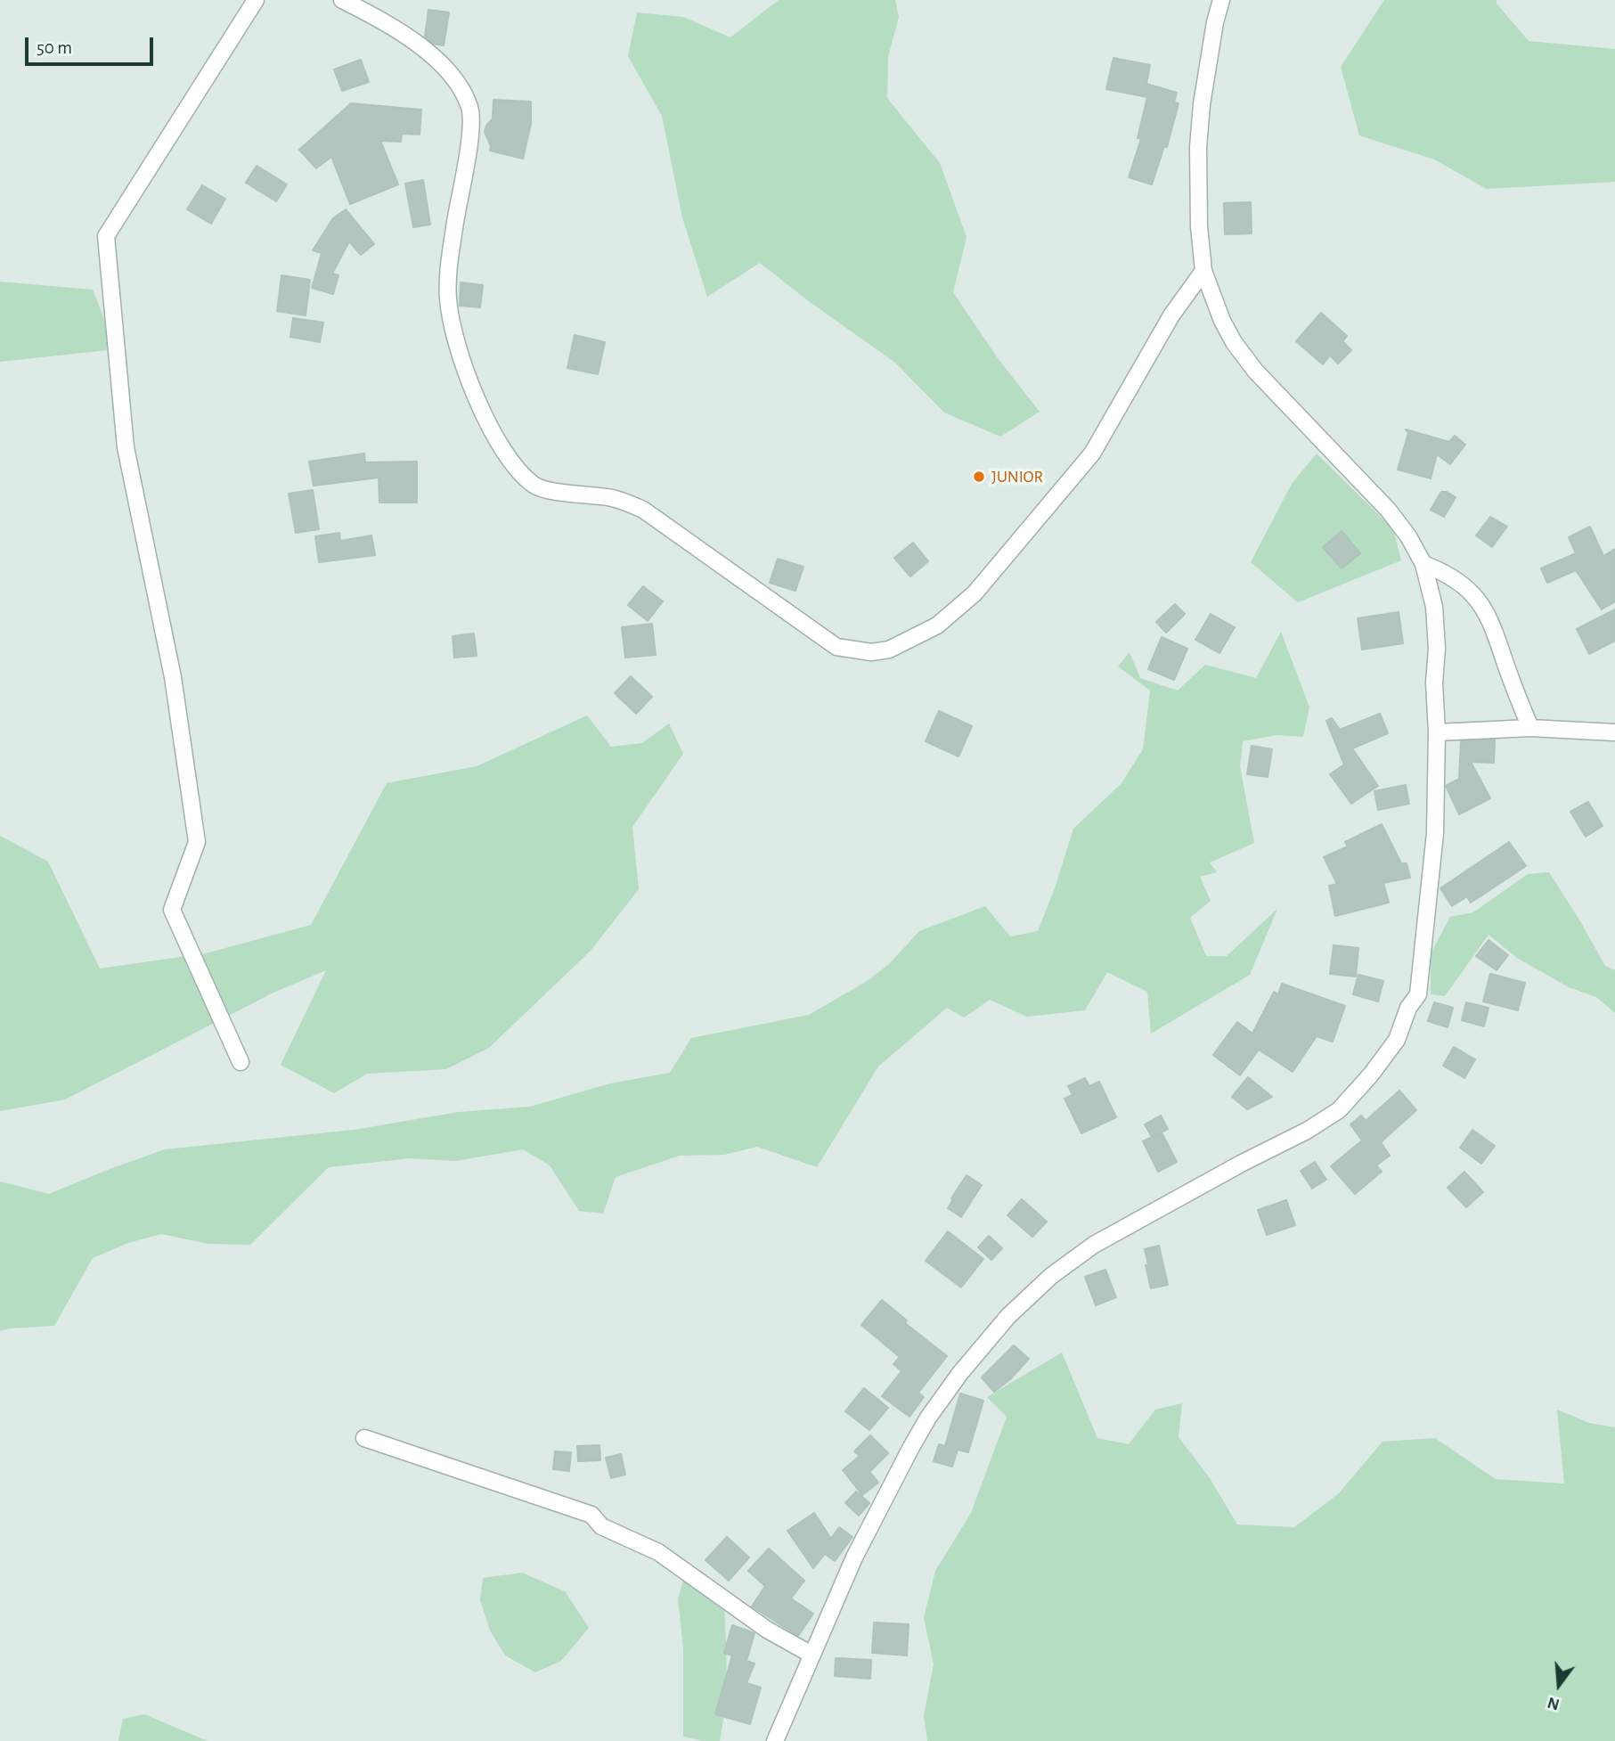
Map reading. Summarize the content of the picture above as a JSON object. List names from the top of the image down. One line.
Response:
{"places":["JUNIOR"],"scale_bar":"50 m","north":"bottom"}
